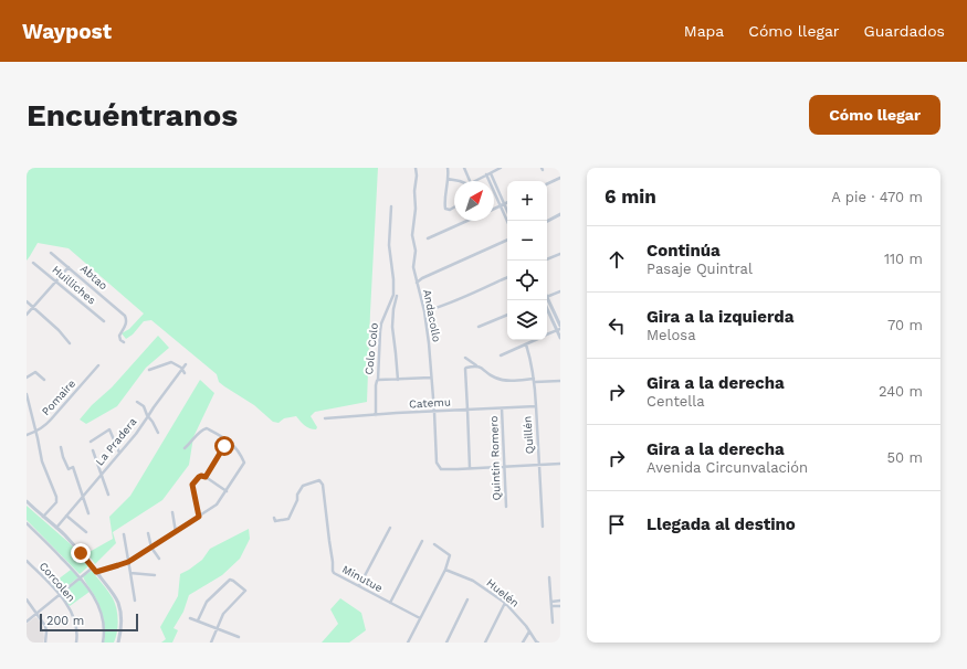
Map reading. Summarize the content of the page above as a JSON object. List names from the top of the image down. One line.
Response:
{"streets":{"street":["Abtao","Huilliches","Andacollo","Colo Colo","Pomaire","Catemu","Quillén","La Pradera","Quintin Romero","Minutue","Corcolen","Huelén"]},"crossings":[["Andacollo","Catemu"],["Colo Colo","Catemu"],["Catemu","Quillén"],["Catemu","Quintin Romero"]],"scale_bar":"200 m","north":"top right","page":{"header":"Waypost","nav":["Mapa","Cómo llegar","Guardados"],"buttons":"Cómo llegar","title":"Encuéntranos","heading":["6 min","A pie · 470 m"],"map_buttons":["+","−"],"list":[["Continúa","Pasaje Quintral","110 m"],["Gira a la izquierda","Melosa","70 m"],["Gira a la derecha","Centella","240 m"],["Gira a la derecha","Avenida Circunvalación","50 m"],"Llegada al destino"],"scale":"200 m"}}
